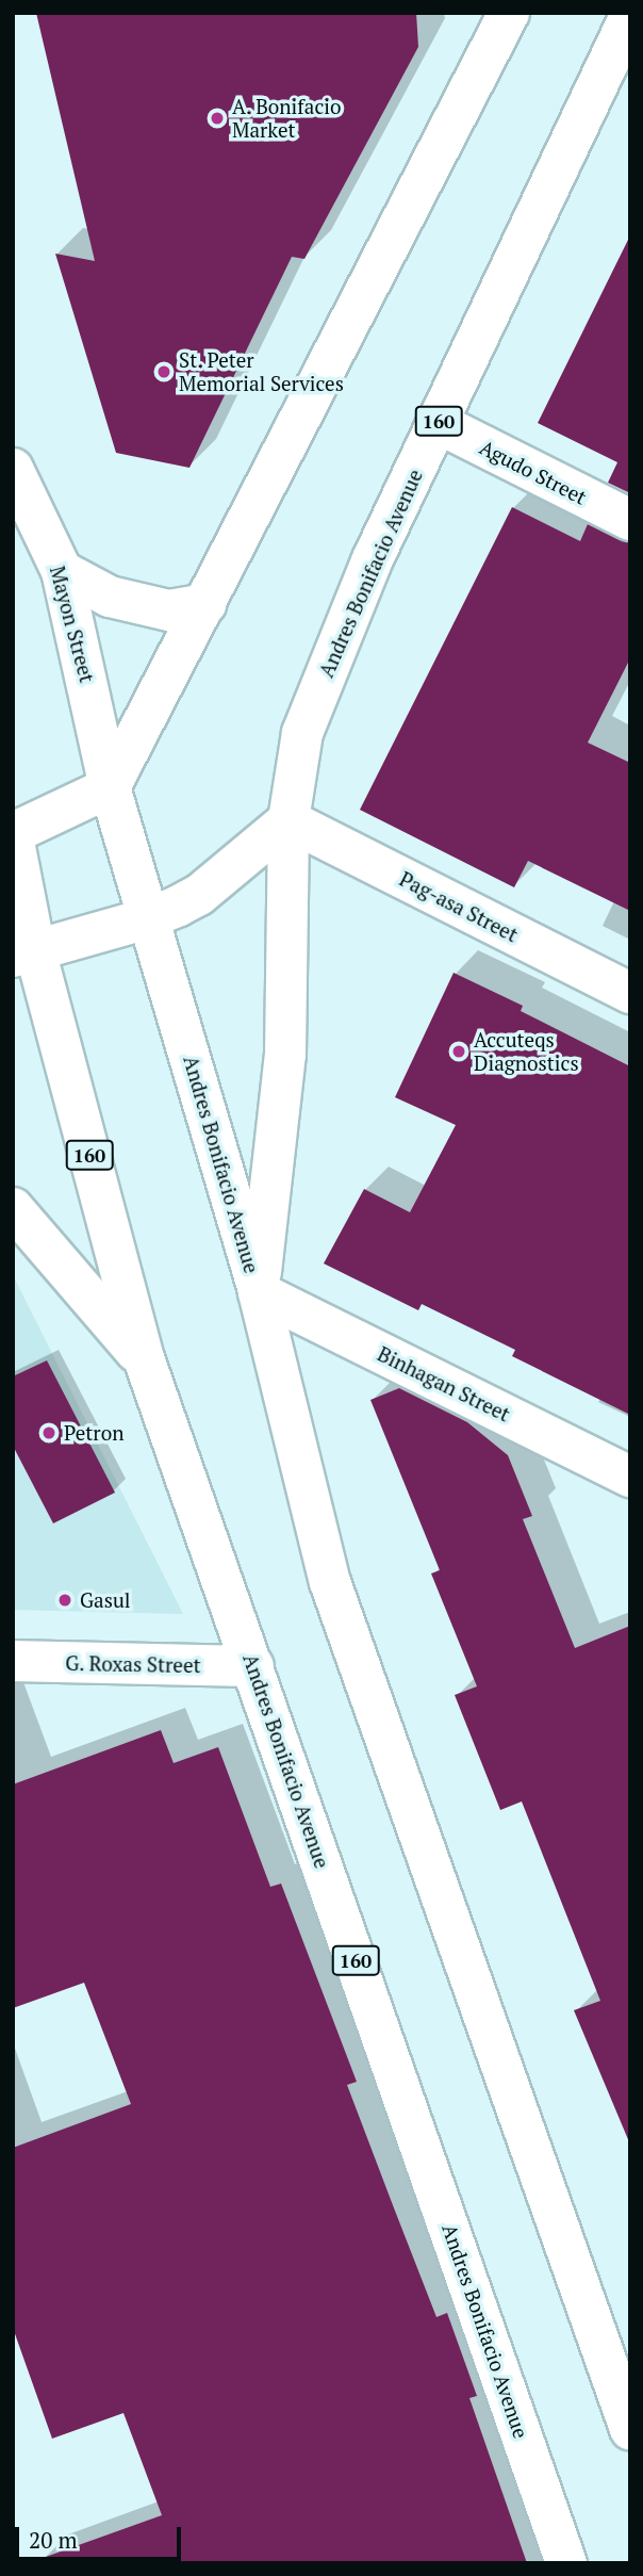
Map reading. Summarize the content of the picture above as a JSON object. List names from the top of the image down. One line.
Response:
{"streets":{"main road":["160","Agudo Street","Andres Bonifacio Avenue","Mayon Street","Pag-asa Street","Binhagan Street","G. Roxas Street"]},"crossings":[["Agudo Street","Andres Bonifacio Avenue"],["Andres Bonifacio Avenue","Mayon Street"],["Andres Bonifacio Avenue","Pag-asa Street"],["Andres Bonifacio Avenue","Binhagan Street"],["Andres Bonifacio Avenue","G. Roxas Street"]],"places":["A. Bonifacio Market","St. Peter Memorial Services","Accuteqs Diagnostics","Petron","Gasul"],"scale_bar":"20 m"}
